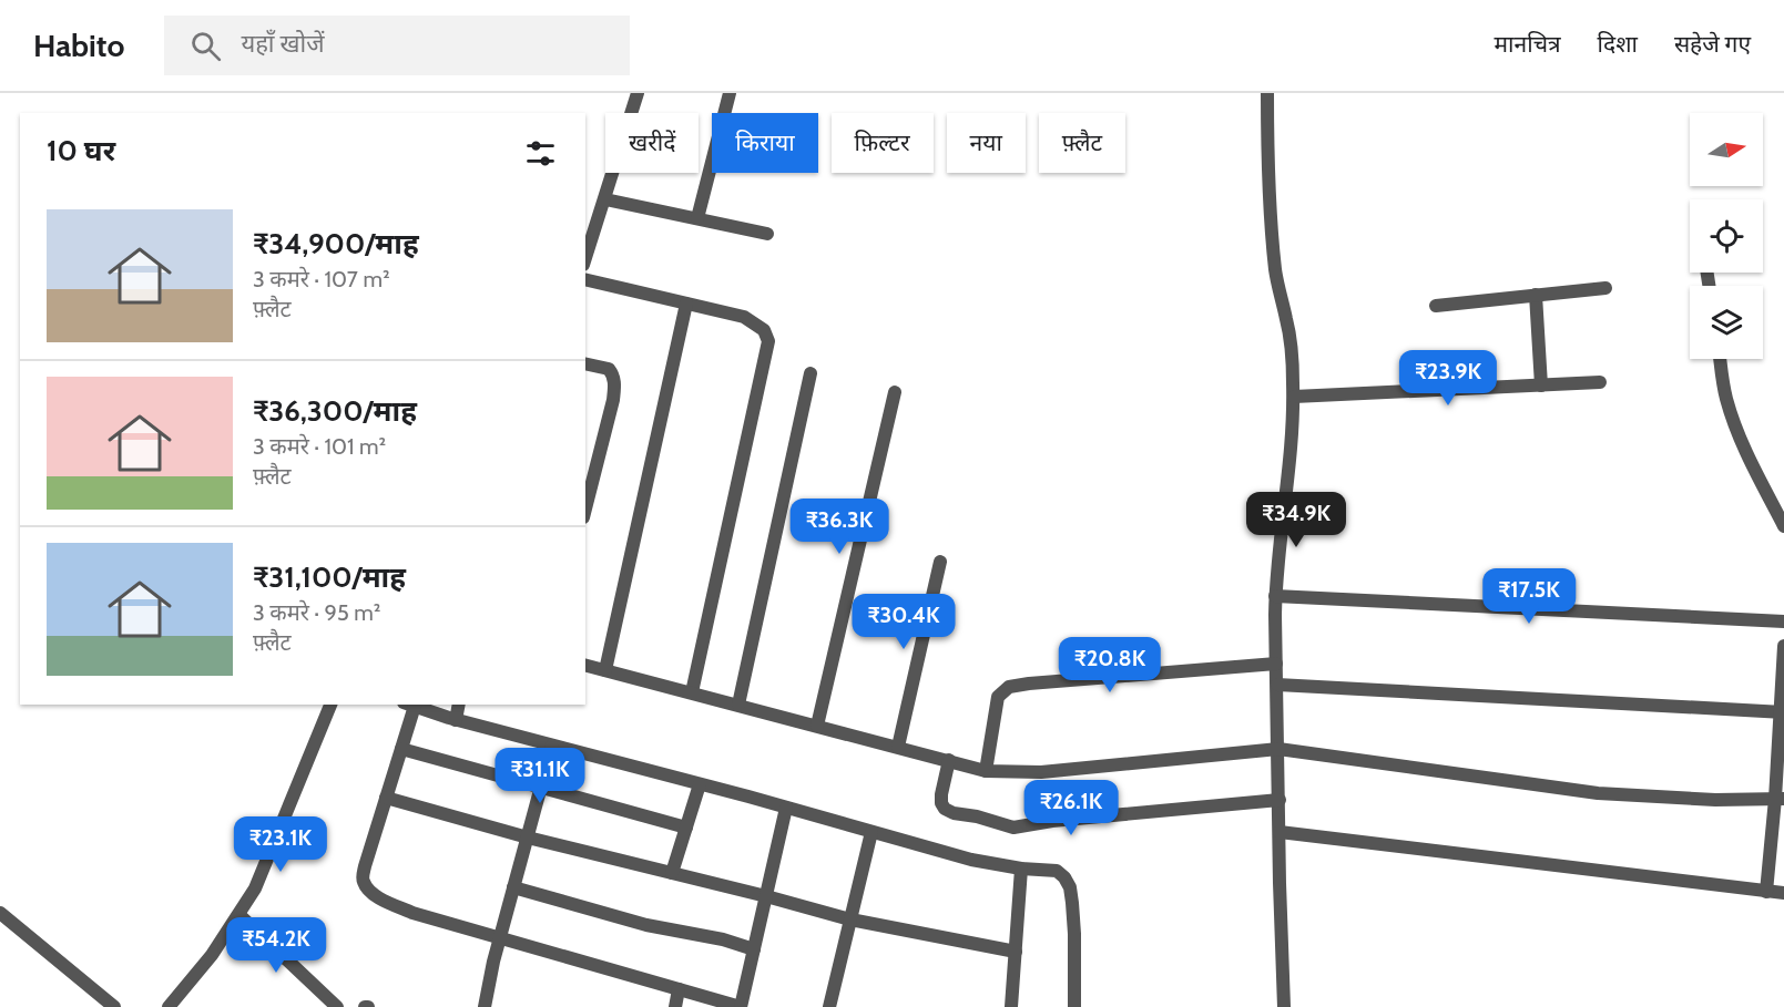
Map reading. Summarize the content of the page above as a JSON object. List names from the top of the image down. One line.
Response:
{"north":"right","page":{"header":"Habito","search":"यहाँ खोजें","nav":["मानचित्र","दिशा","सहेजे गए"],"chip":["खरीदें","किराया","फ़िल्टर","नया","फ़्लैट"],"heading":"10 घर","list":[{"name":"₹34,900/माह","note":"3 कमरे · 107 m² · फ़्लैट"},{"name":"₹36,300/माह","note":"3 कमरे · 101 m² · फ़्लैट"},{"name":"₹31,100/माह","note":"3 कमरे · 95 m² · फ़्लैट"}],"price":["₹23.9K","₹34.9K","₹36.3K","₹17.5K","₹30.4K","₹20.8K","₹31.1K","₹26.1K","₹23.1K","₹54.2K"]}}
